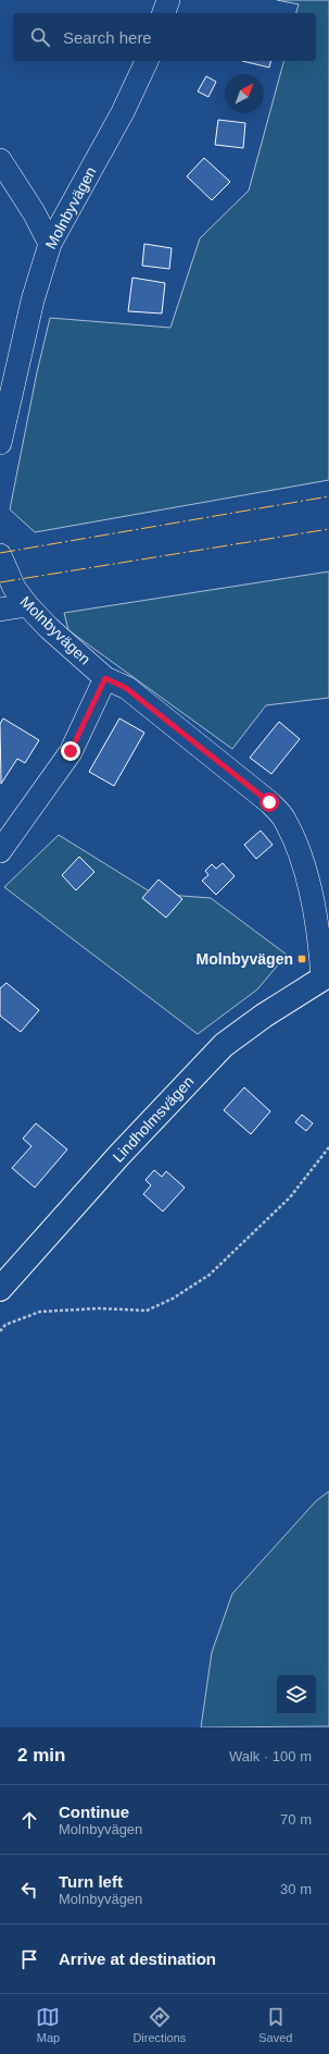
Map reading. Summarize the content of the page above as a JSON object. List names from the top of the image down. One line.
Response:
{"streets":{"main road":["Lindholmsvägen"],"street":["Molnbyvägen"]},"crossings":[["Molnbyvägen","Lindholmsvägen"]],"places":{"transit":["Molnbyvägen"]},"north":"top right","page":{"search":"Search here","heading":["2 min","Walk · 100 m"],"list":[["Continue","Molnbyvägen","70 m"],["Turn left","Molnbyvägen","30 m"],"Arrive at destination"],"nav":["Map","Directions","Saved"]}}
